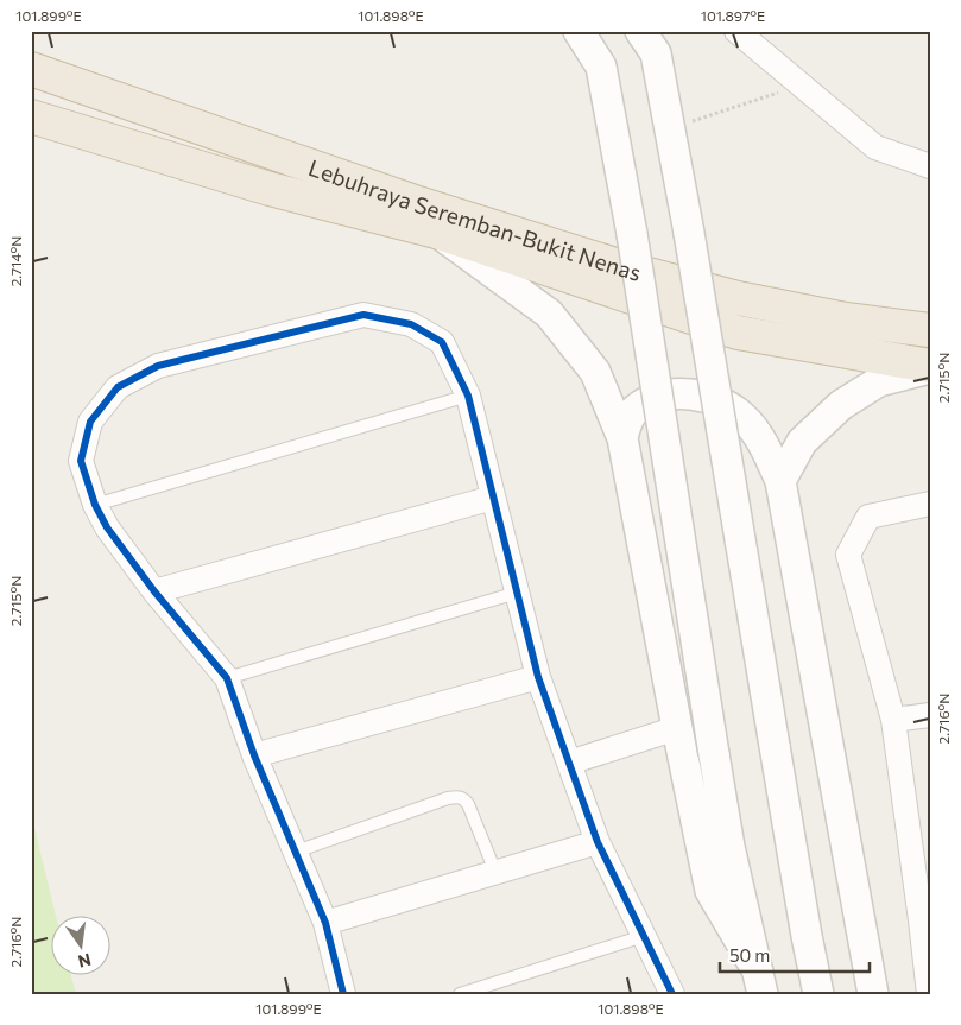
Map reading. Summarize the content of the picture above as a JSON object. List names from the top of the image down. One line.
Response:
{"streets":{"highway":["Lebuhraya Seremban-Bukit Nenas"]},"scale_bar":"50 m","north":"bottom","coordinates":["101.899°E","101.898°E","101.897°E","2.714°N","2.715°N","2.716°N"]}
